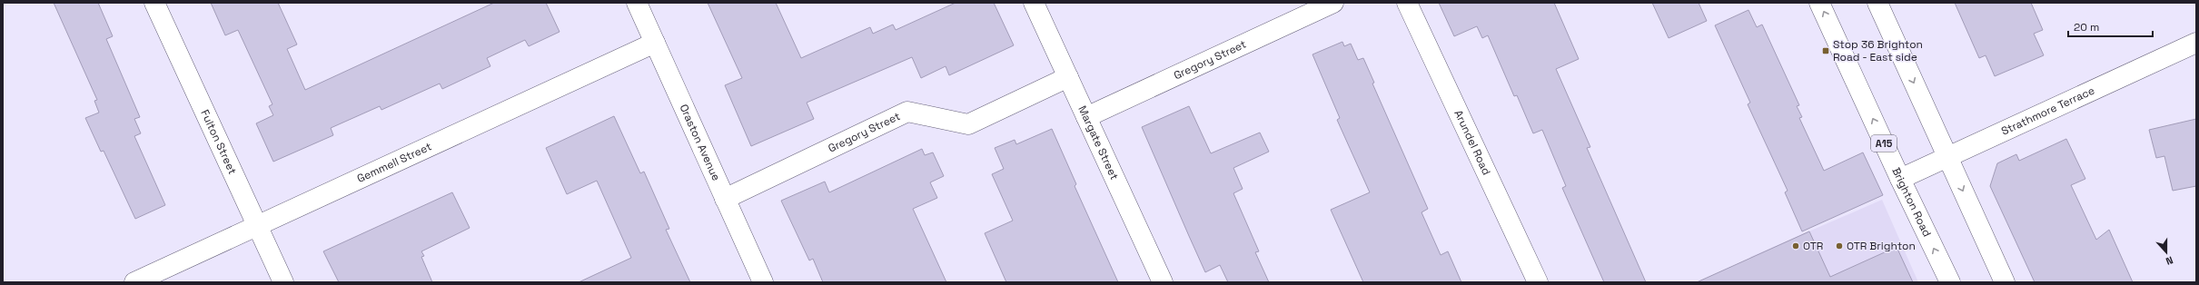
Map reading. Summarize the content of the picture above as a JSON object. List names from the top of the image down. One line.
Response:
{"streets":{"street":["Gregory Street","Strathmore Terrace","Fulton Street","Oraston Avenue","Margate Street","Arundel Road","A15","Gemmell Street","Brighton Road"]},"crossings":[["Gregory Street","Oraston Avenue"],["Gregory Street","Margate Street"],["Strathmore Terrace","Brighton Road"],["Fulton Street","Gemmell Street"],["Oraston Avenue","Gemmell Street"]],"places":{"transit":["Stop 36 Brighton Road - East side"],"other":["OTR","OTR Brighton"]},"scale_bar":"20 m","north":"bottom"}
